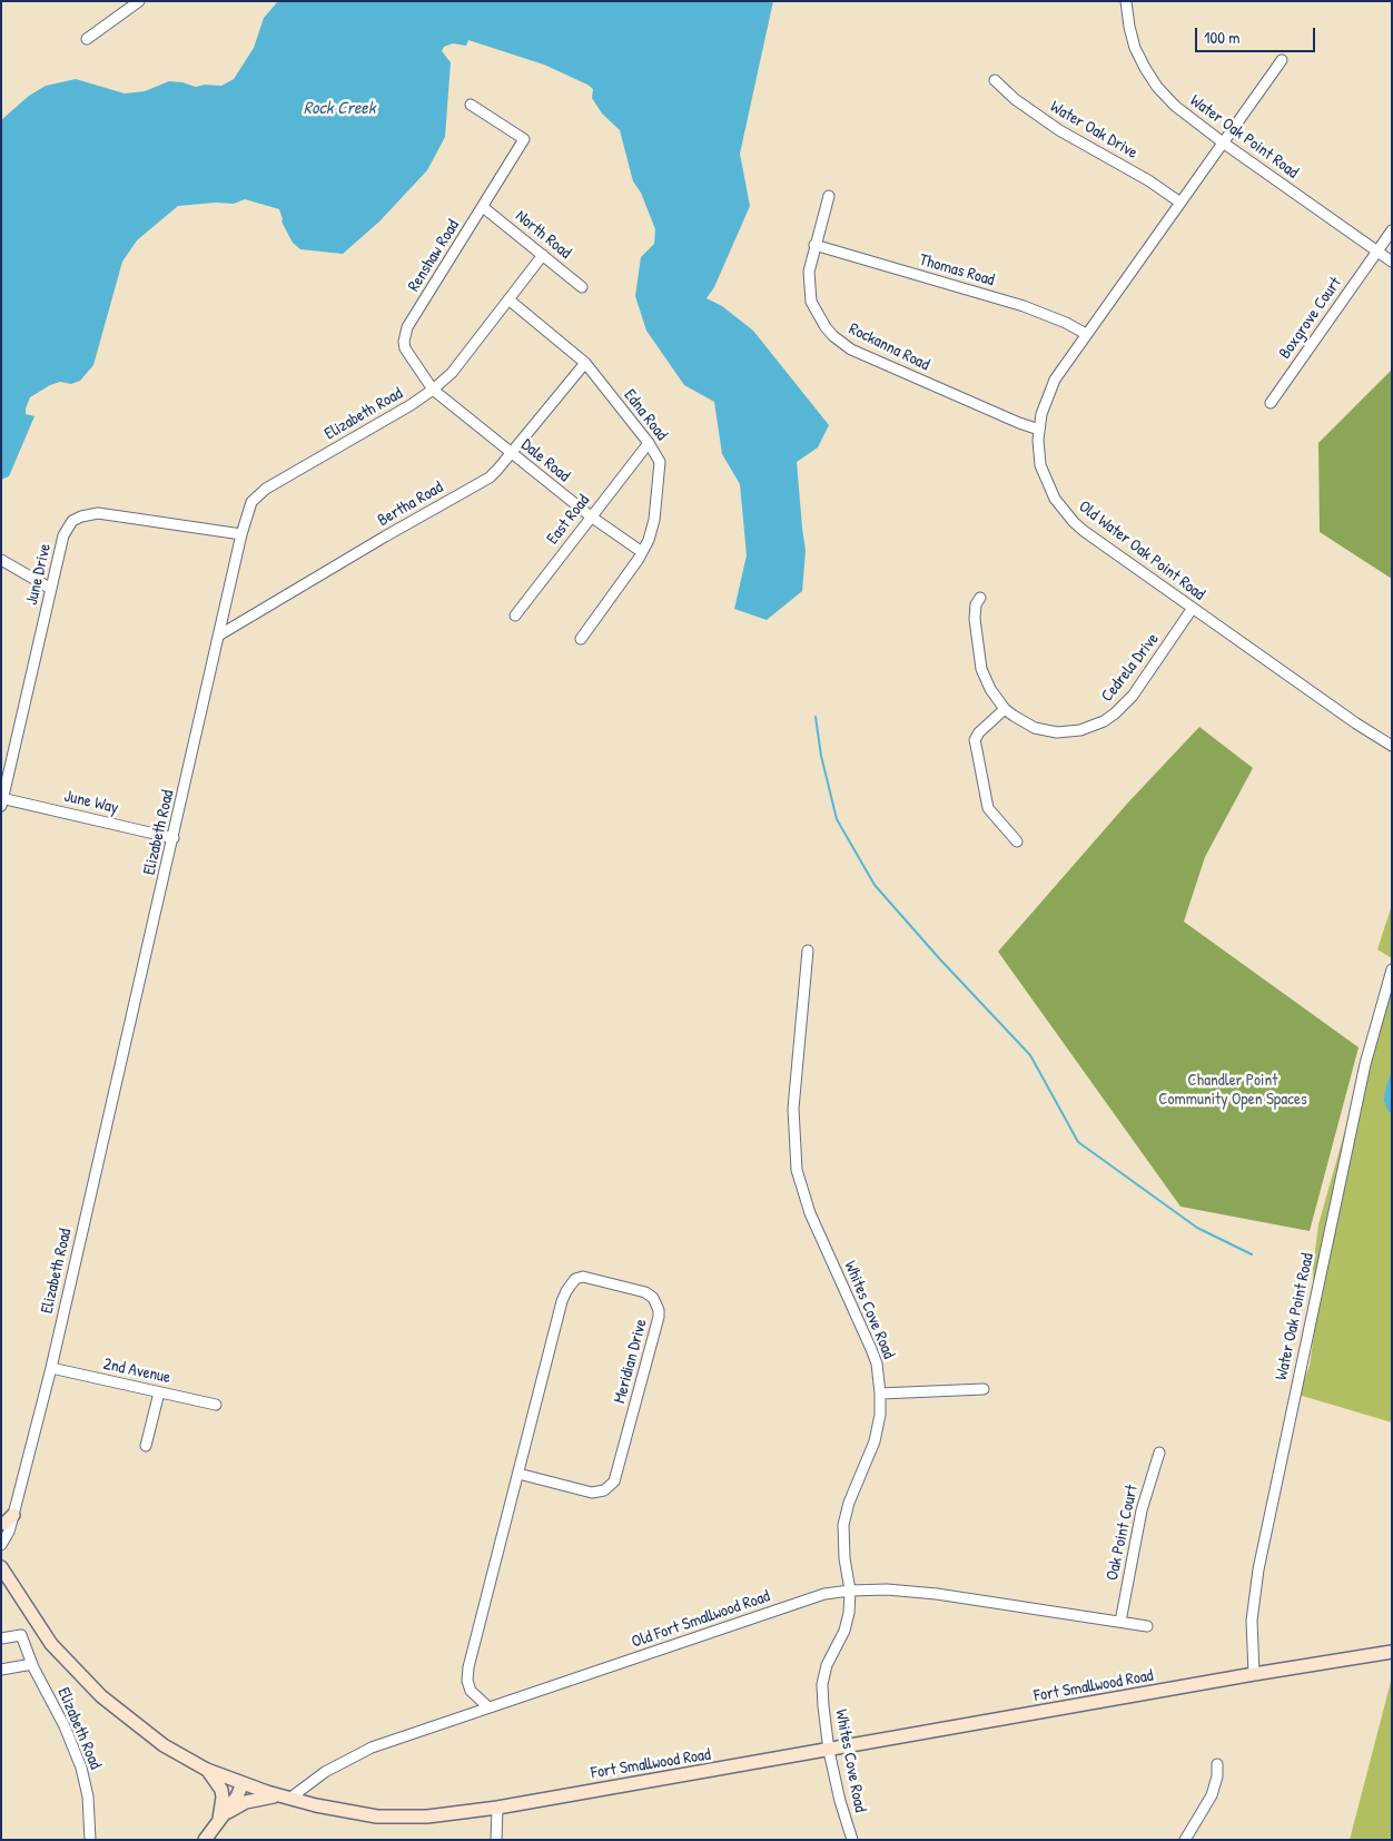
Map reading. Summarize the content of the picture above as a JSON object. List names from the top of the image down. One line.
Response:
{"streets":{"main road":["Fort Smallwood Road"],"street":["Water Oak Drive","Water Oak Point Road","North Road","Renshaw Road","Thomas Road","Boxgrove Court","Rockanna Road","Elizabeth Road","Edna Road","Dale Road","Bertha Road","East Road","Old Water Oak Point Road","June Drive","Cedrela Drive","June Way","Whites Cove Road","Meridian Drive","2nd Avenue","Oak Point Court","Old Fort Smallwood Road"]},"crossings":[["Water Oak Drive","Old Water Oak Point Road"],["Water Oak Point Road","Boxgrove Court"],["Water Oak Point Road","Old Water Oak Point Road"],["Water Oak Point Road","Fort Smallwood Road"],["North Road","Renshaw Road"],["North Road","Elizabeth Road"],["Renshaw Road","Elizabeth Road"],["Renshaw Road","Dale Road"],["Thomas Road","Rockanna Road"],["Thomas Road","Old Water Oak Point Road"],["Rockanna Road","Old Water Oak Point Road"],["Elizabeth Road","Edna Road"],["Elizabeth Road","Dale Road"],["Elizabeth Road","Bertha Road"],["Elizabeth Road","June Drive"],["Elizabeth Road","June Way"],["Elizabeth Road","2nd Avenue"],["Edna Road","Dale Road"],["Edna Road","Bertha Road"],["Edna Road","East Road"],["Dale Road","Bertha Road"],["Dale Road","East Road"],["Old Water Oak Point Road","Cedrela Drive"],["June Drive","June Way"],["Whites Cove Road","Old Fort Smallwood Road"],["Whites Cove Road","Fort Smallwood Road"],["Meridian Drive","Old Fort Smallwood Road"],["Oak Point Court","Old Fort Smallwood Road"],["Old Fort Smallwood Road","Fort Smallwood Road"]],"water":["Rock Creek"],"parks":["Chandler Point Community Open Spaces"],"scale_bar":"100 m"}
